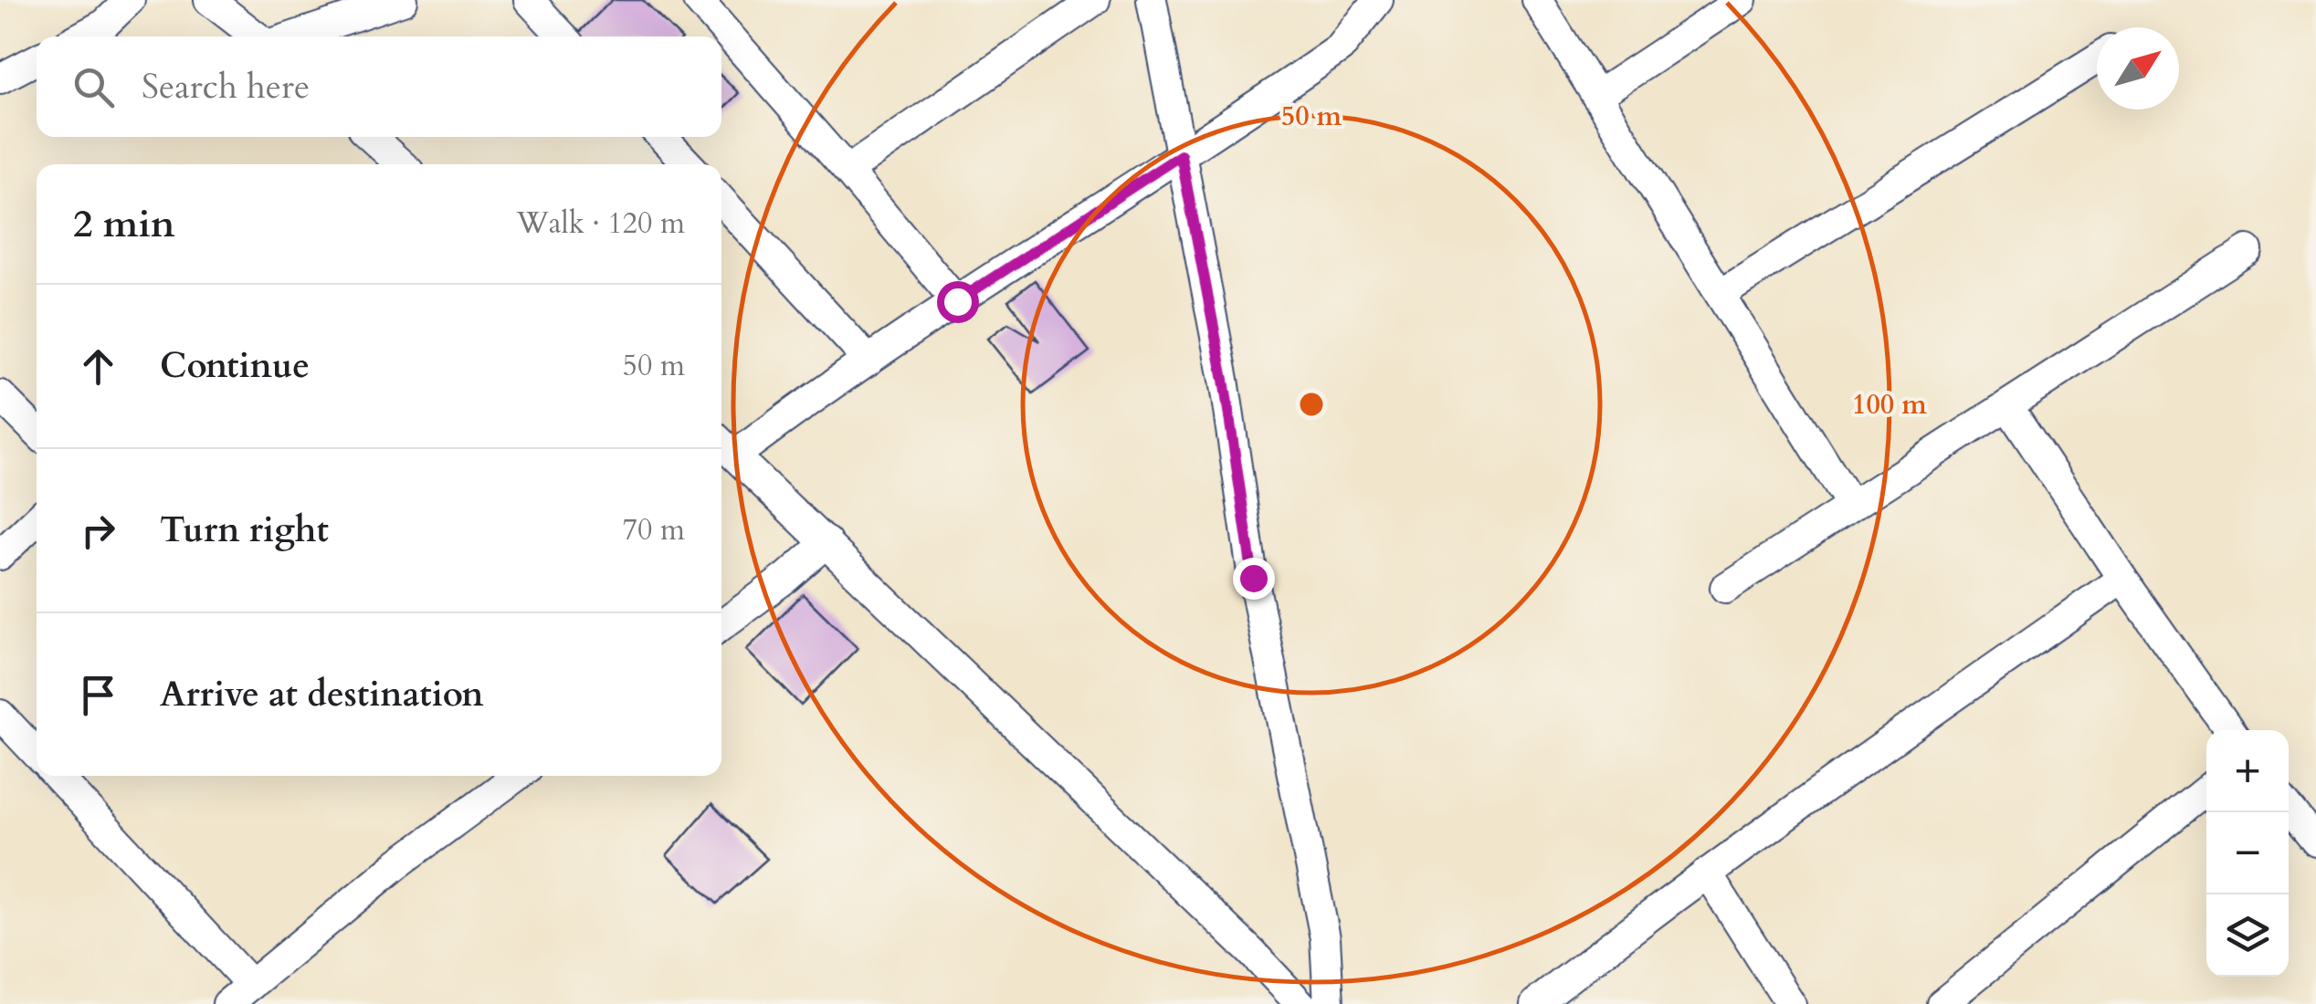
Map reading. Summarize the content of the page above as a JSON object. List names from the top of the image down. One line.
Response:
{"north":"top right","page":{"search":"Search here","heading":["2 min","Walk · 120 m"],"list":[["Continue","50 m"],["Turn right","70 m"],"Arrive at destination"],"map_buttons":["+","−"]},"rings":["50 m","100 m"]}
